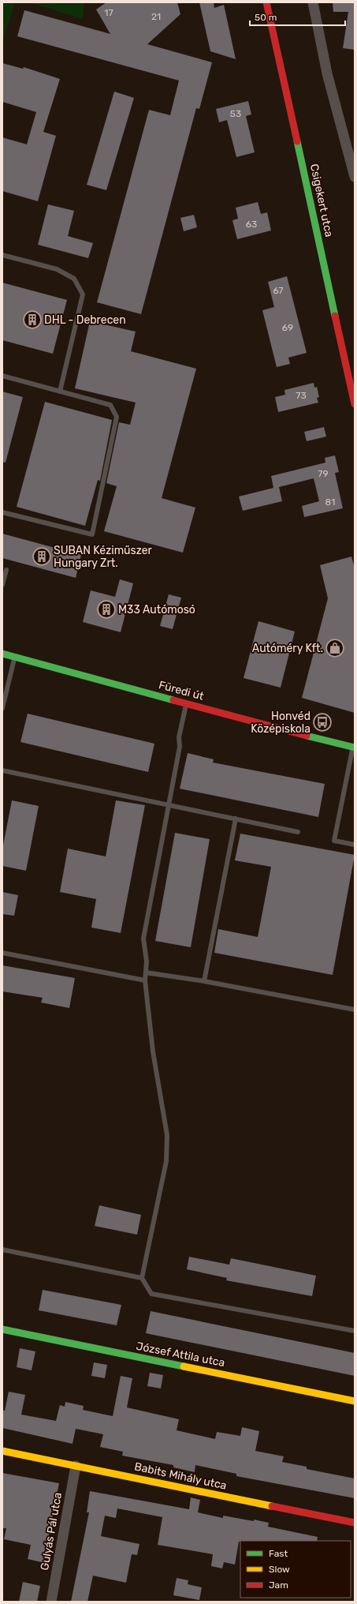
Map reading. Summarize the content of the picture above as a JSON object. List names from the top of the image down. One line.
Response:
{"streets":{"street":["Csigekert utca","Füredi út","József Attila utca","Babits Mihály utca","Gulyás Pál utca"]},"crossings":[["Babits Mihály utca","Gulyás Pál utca"]],"places":{"building":["DHL - Debrecen","SUBAN Kéziműszer Hungary Zrt.","M33 Autómosó"],"shop":["Autóméry Kft."],"bus stop":["Honvéd Középiskola"]},"house_numbers":["17","21","53","63","67","69","73","79","81"],"legend":["Fast","Slow","Jam"],"scale_bar":"50 m"}
